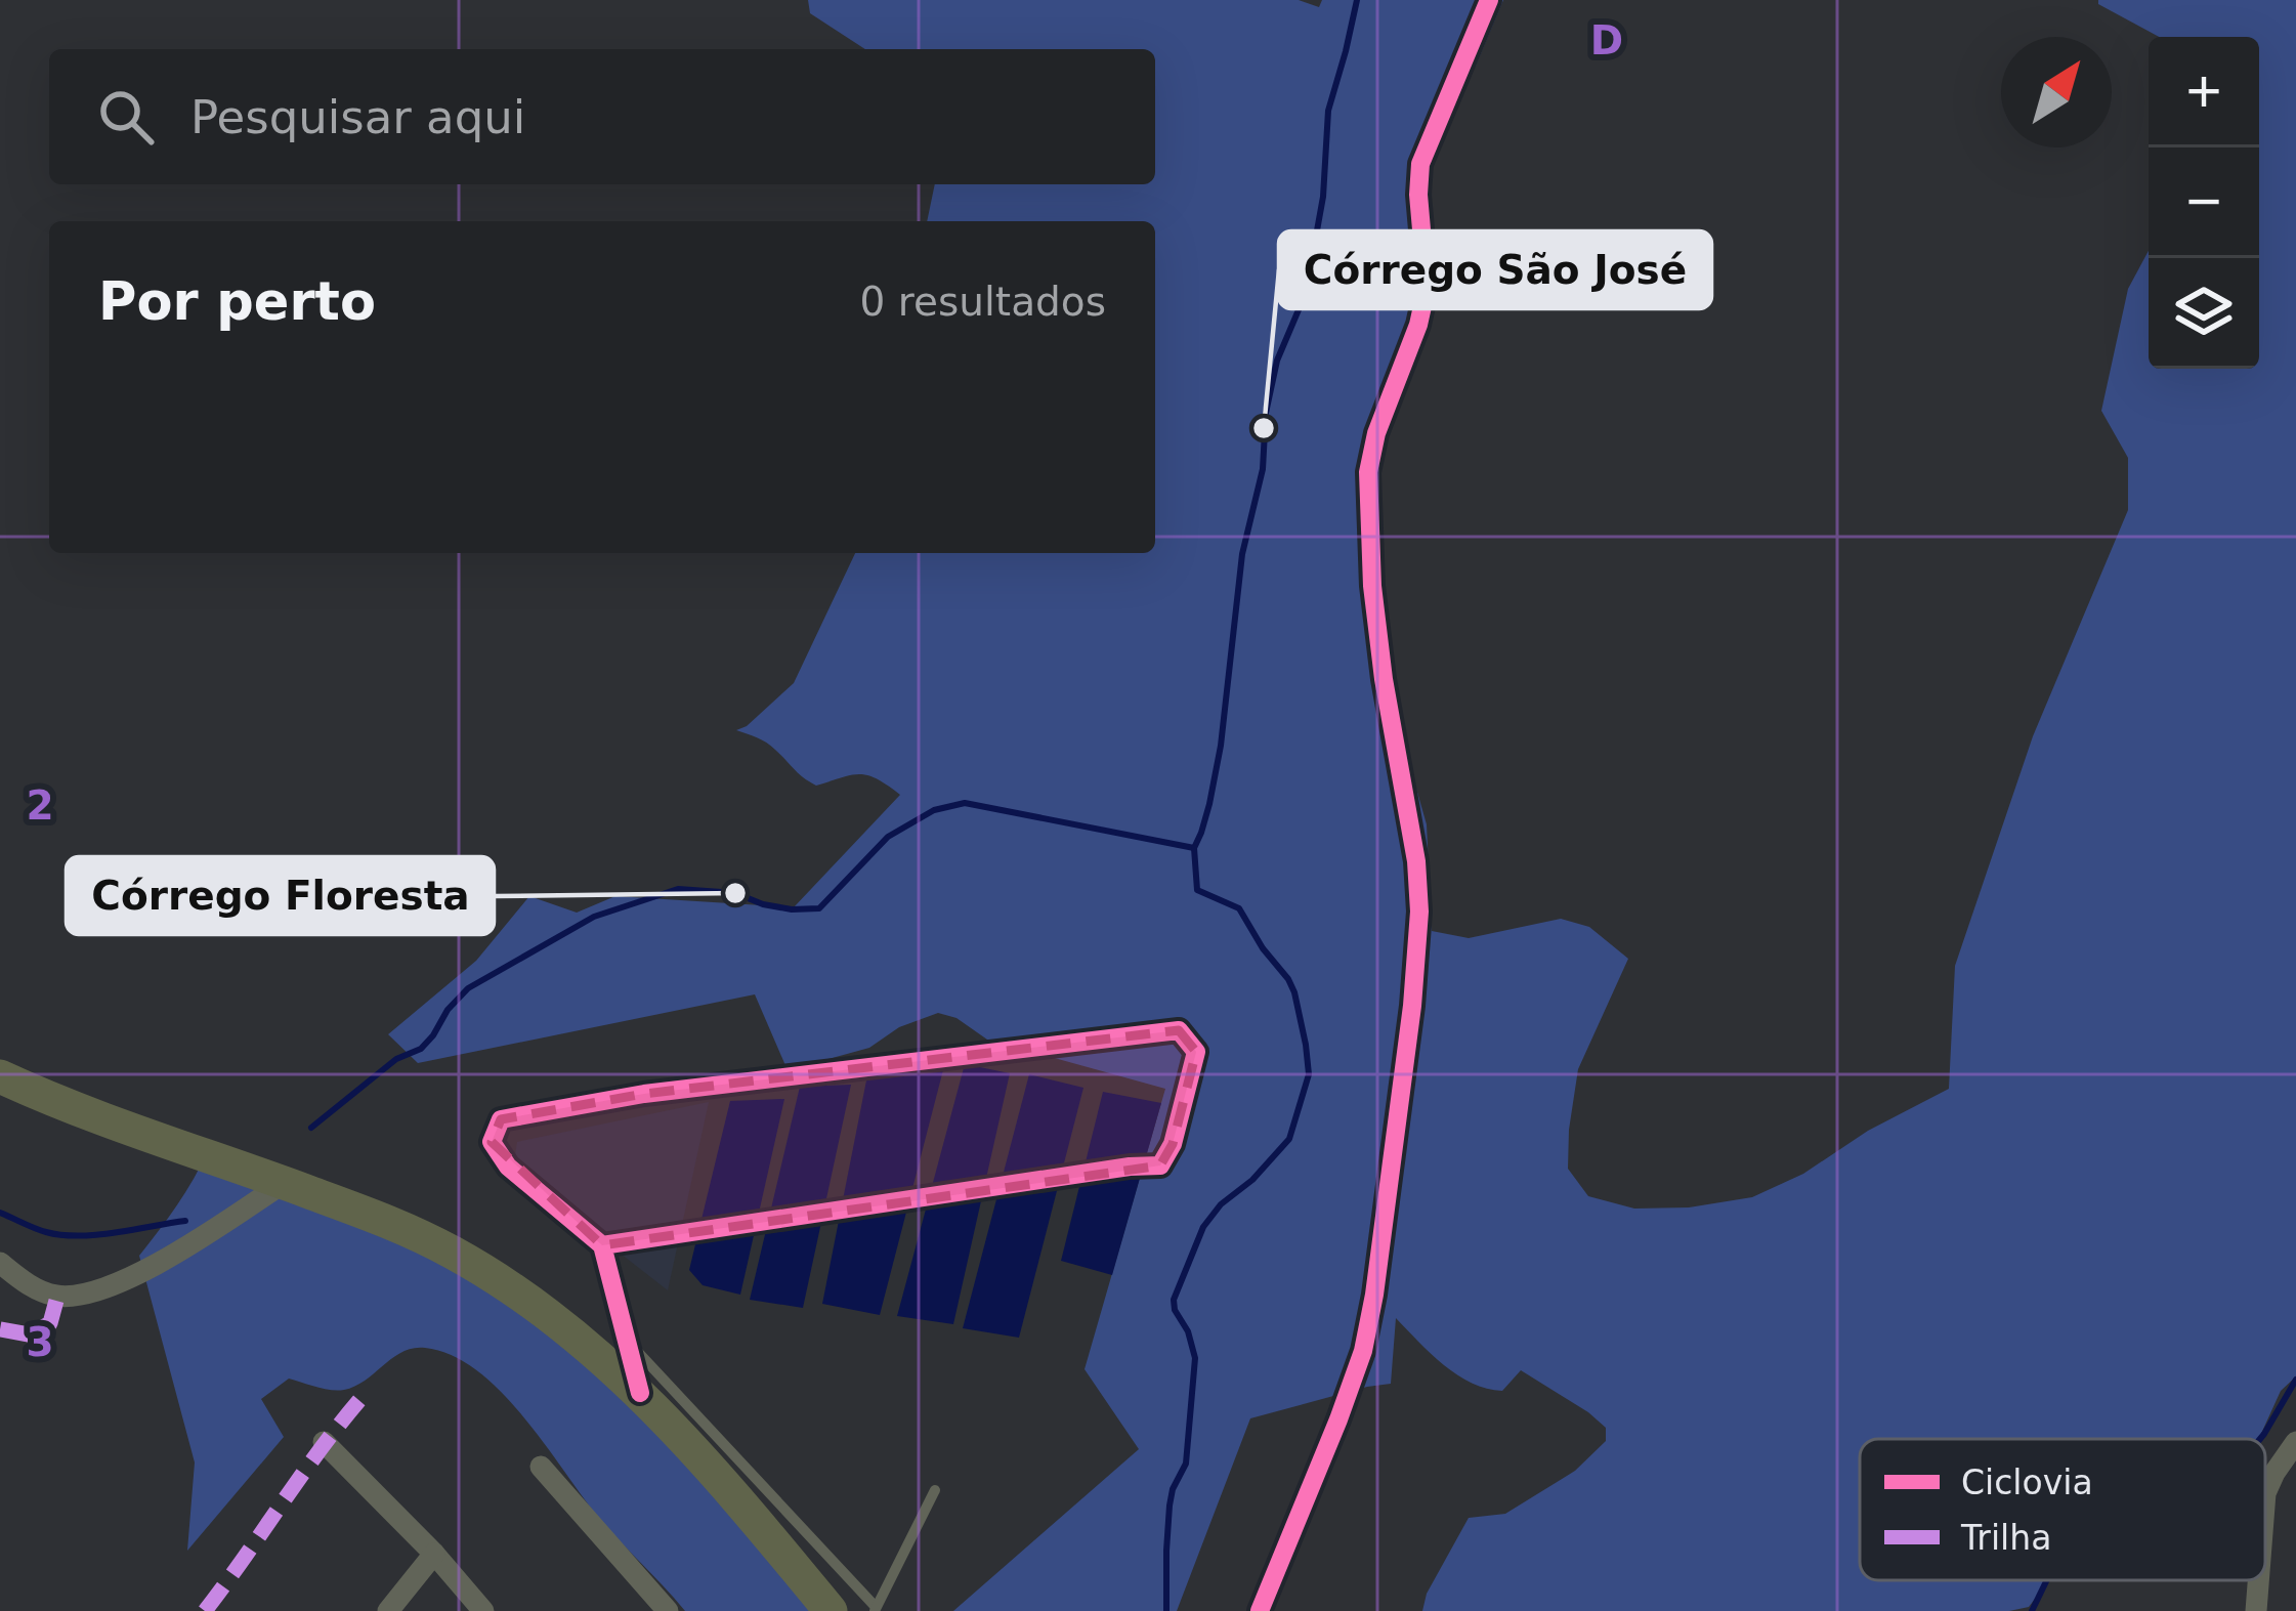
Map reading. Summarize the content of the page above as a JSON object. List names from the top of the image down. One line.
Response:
{"places":["Córrego São José","Córrego Floresta"],"legend":["Ciclovia","Trilha"],"north":"top right","page":{"map_buttons":["+","−"],"search":"Pesquisar aqui","heading":["Por perto","0 resultados"]},"grid":{"columns":["D"],"rows":["2","3"]}}
